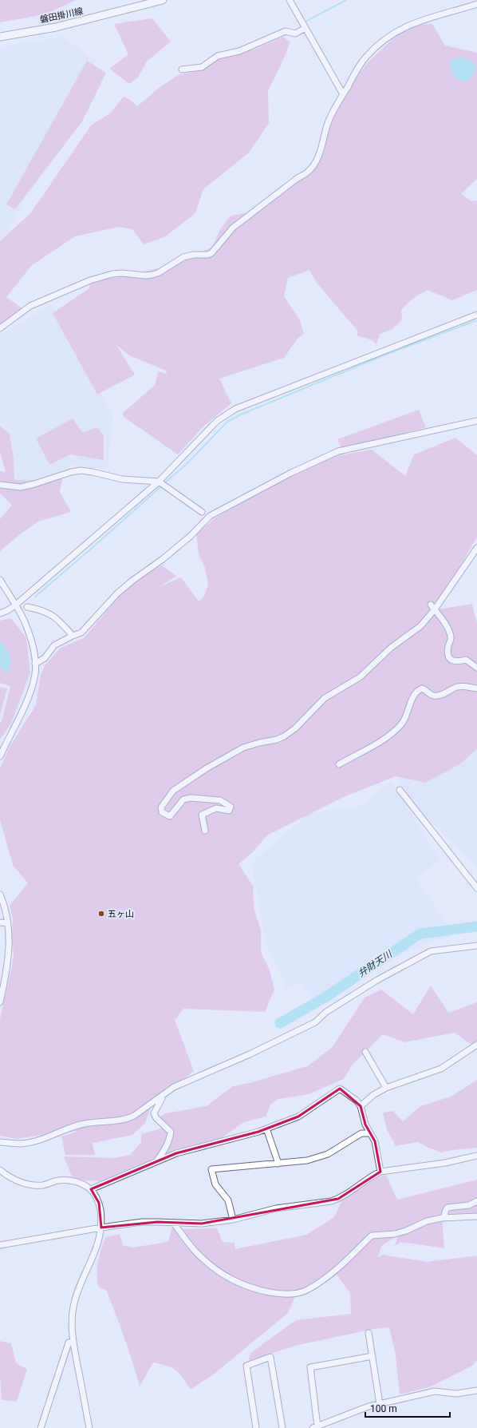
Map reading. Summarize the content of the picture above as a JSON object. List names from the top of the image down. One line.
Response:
{"streets":{"main road":["磐田掛川線"]},"water":["弁財天川"],"places":["五ヶ山"],"scale_bar":"100 m"}
